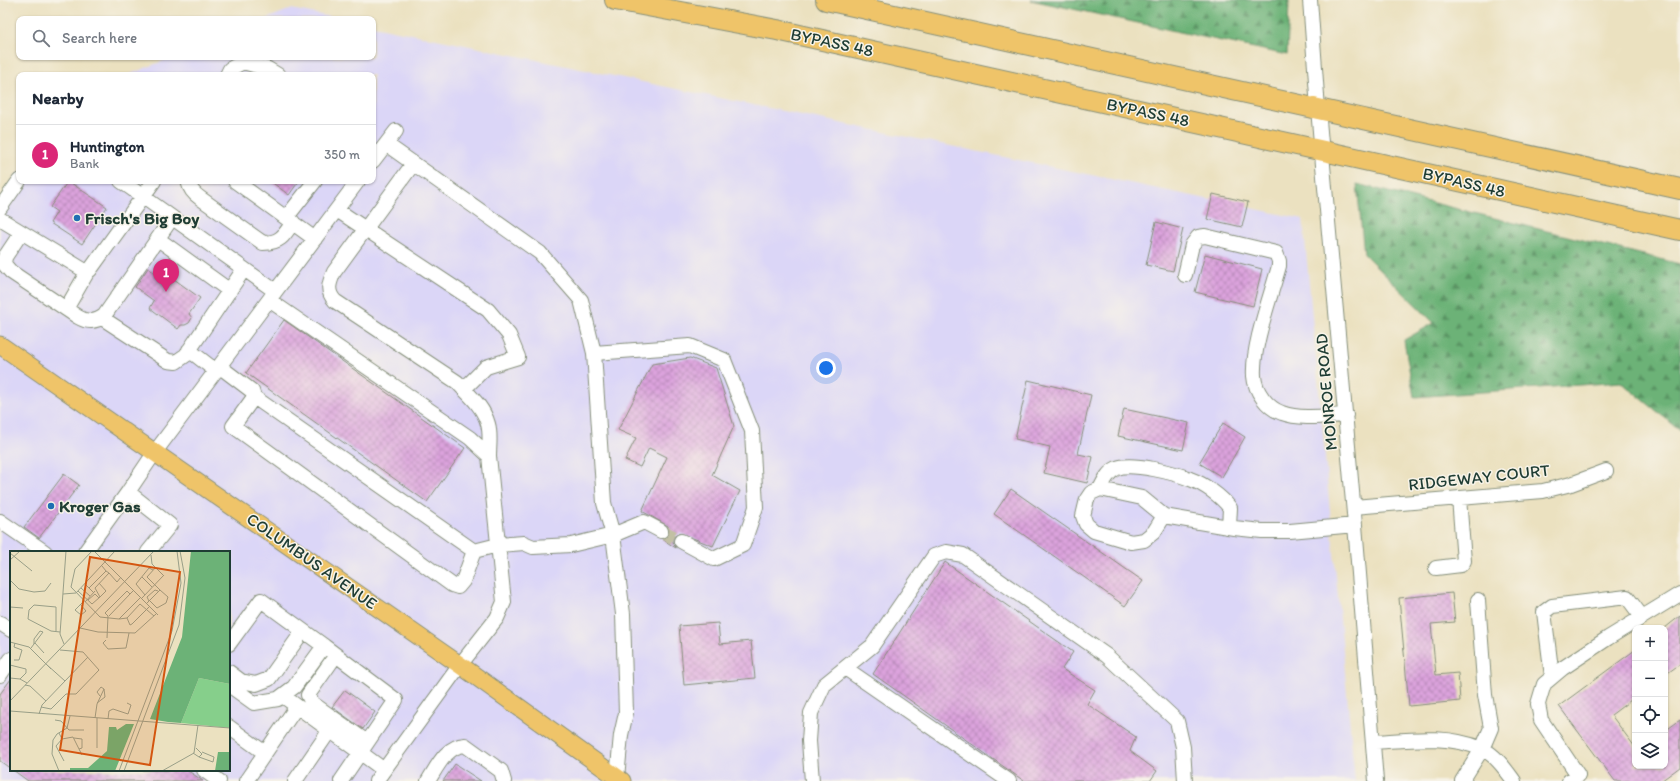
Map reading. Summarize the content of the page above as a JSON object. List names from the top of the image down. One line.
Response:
{"streets":{"highway":["BYPASS 48"],"main road":["COLUMBUS AVENUE"],"street":["MONROE ROAD","RIDGEWAY COURT"]},"crossings":[["BYPASS 48","MONROE ROAD"],["MONROE ROAD","RIDGEWAY COURT"]],"places":["Frisch's Big Boy","Kroger Gas"],"page":{"search":"Search here","heading":"Nearby","list":[{"mark":"1","name":"Huntington","note":"Bank","value":"350 m"}],"pins":"1","map_buttons":["+","−"]}}
